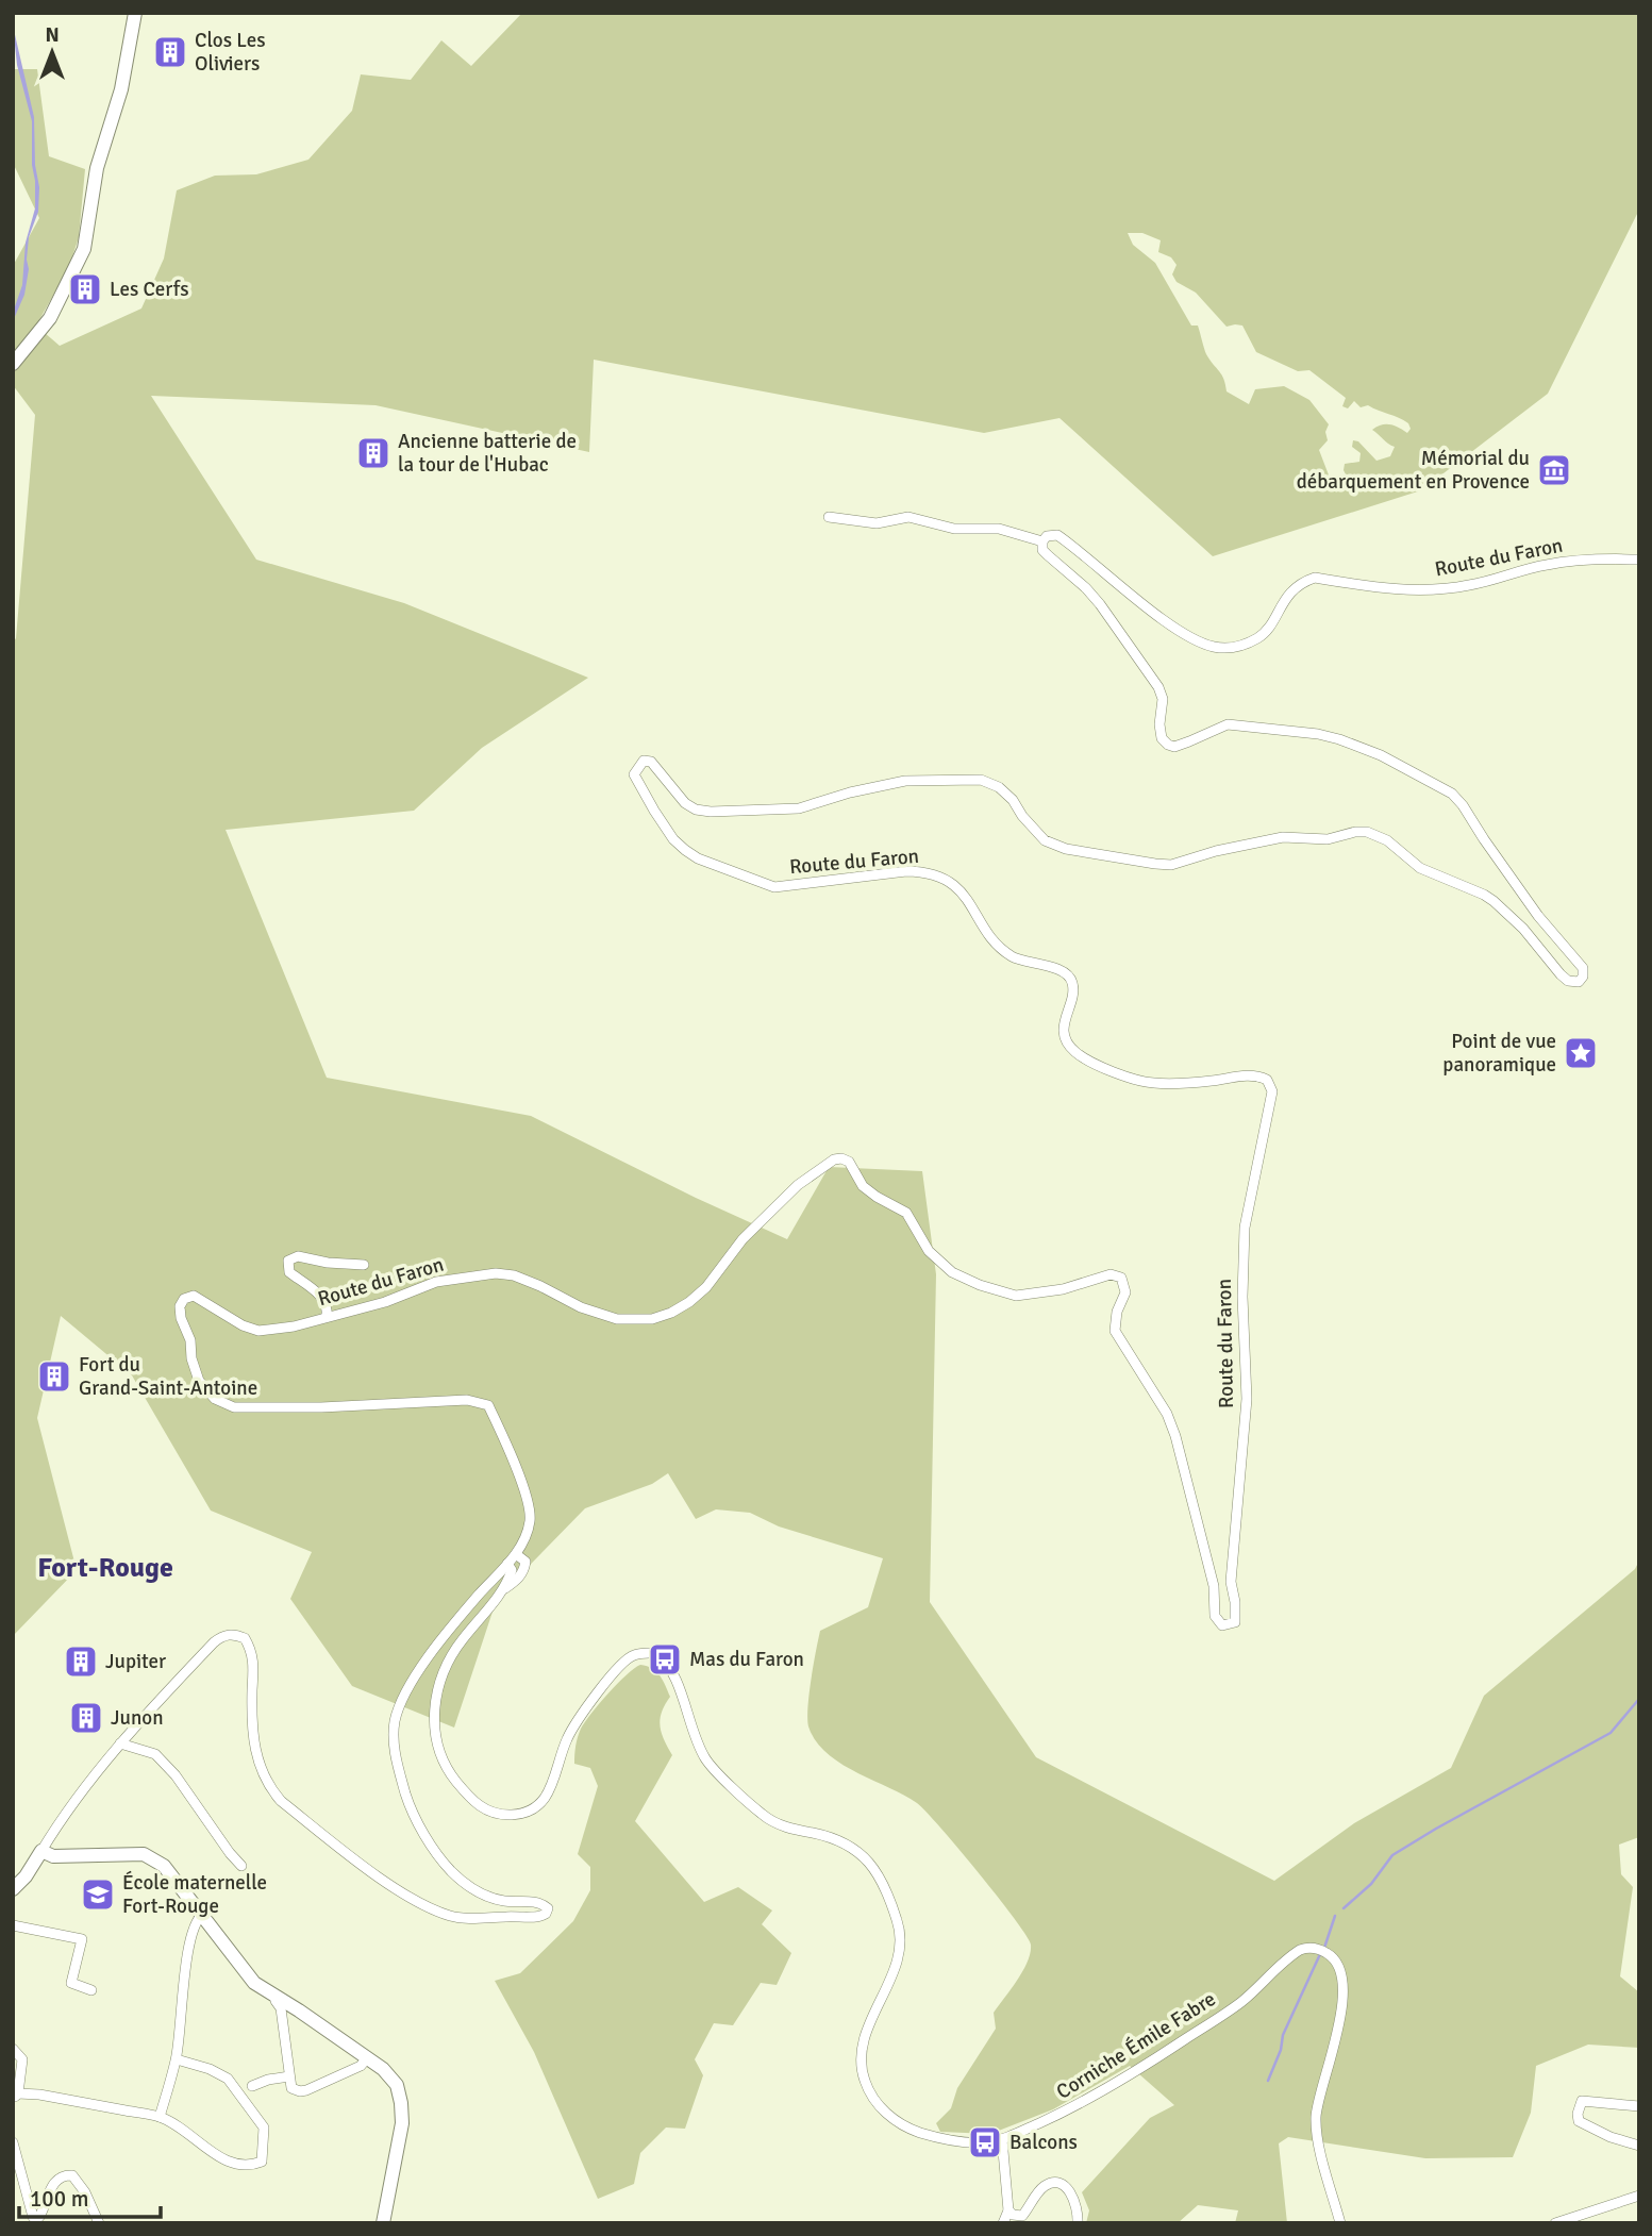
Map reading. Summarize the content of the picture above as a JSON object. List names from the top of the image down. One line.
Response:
{"streets":{"street":["Route du Faron","Corniche Émile Fabre"]},"crossings":[["Route du Faron","Corniche Émile Fabre"]],"districts":["Fort-Rouge"],"places":{"building":["Clos Les Oliviers","Les Cerfs","Ancienne batterie de la tour de l'Hubac","Fort du Grand-Saint-Antoine","Jupiter","Junon"],"museum":["Mémorial du débarquement en Provence"],"place":["Point de vue panoramique"],"bus stop":["Mas du Faron","Balcons"],"school or university":["École maternelle Fort-Rouge"]},"scale_bar":"100 m","north":"top"}
